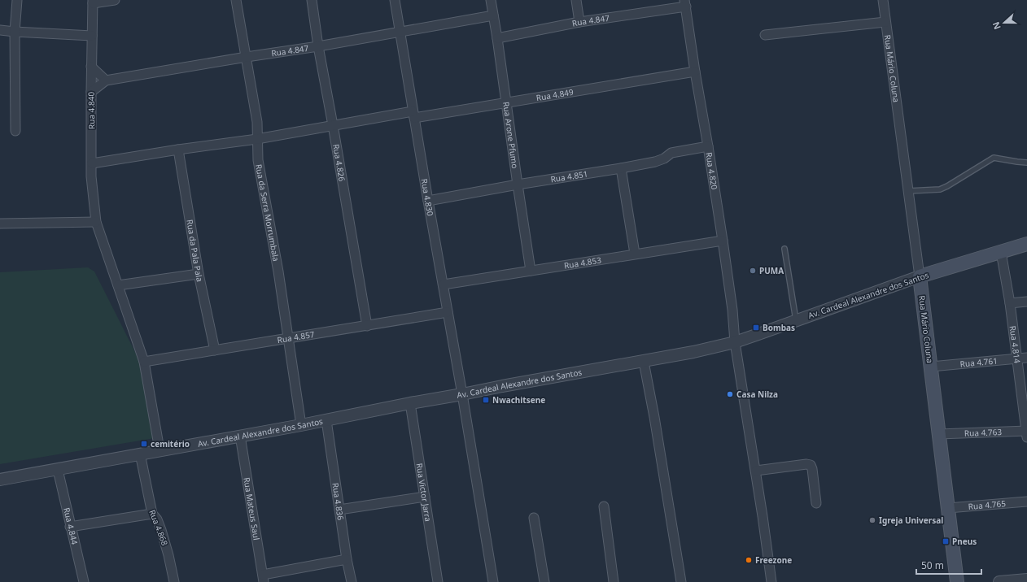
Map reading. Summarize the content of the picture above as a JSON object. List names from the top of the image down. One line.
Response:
{"streets":{"main road":["Rua Mário Coluna","Av. Cardeal Alexandre dos Santos"],"street":["Rua 4.847","Rua 4.849","Rua 4.840","Rua Arone Pfumo","Rua 4.826","Rua 4.820","Rua 4.851","Rua 4.830","Rua da Serra Morrumbala","Rua da Pala Pala","Rua 4.853","Rua 4.857","Rua 4.814","Rua 4.761","Rua 4.763","Rua Victor Jarra","Rua 4.836","Rua 4.765","Rua Mateus Saul","Rua 4.844","Rua 4.868"]},"crossings":[["Rua 4.847","Rua 4.840"],["Rua 4.847","Rua Arone Pfumo"],["Rua 4.847","Rua 4.826"],["Rua 4.847","Rua 4.820"],["Rua 4.847","Rua 4.830"],["Rua 4.847","Rua da Serra Morrumbala"],["Rua Mário Coluna","Av. Cardeal Alexandre dos Santos"],["Rua Mário Coluna","Rua 4.761"],["Rua Mário Coluna","Rua 4.763"],["Rua Mário Coluna","Rua 4.765"],["Rua 4.849","Rua 4.840"],["Rua 4.849","Rua Arone Pfumo"],["Rua 4.849","Rua 4.826"],["Rua 4.849","Rua 4.820"],["Rua 4.849","Rua 4.830"],["Rua 4.849","Rua da Serra Morrumbala"],["Rua 4.849","Rua da Pala Pala"],["Rua 4.840","Av. Cardeal Alexandre dos Santos"],["Rua 4.840","Rua 4.857"],["Rua Arone Pfumo","Rua 4.851"],["Rua Arone Pfumo","Rua 4.853"],["Rua 4.826","Rua 4.857"],["Rua 4.820","Rua 4.851"],["Rua 4.820","Rua 4.853"],["Rua 4.820","Av. Cardeal Alexandre dos Santos"],["Rua 4.851","Rua 4.830"],["Rua 4.830","Rua 4.853"],["Rua 4.830","Av. Cardeal Alexandre dos Santos"],["Rua 4.830","Rua 4.857"],["Rua da Serra Morrumbala","Av. Cardeal Alexandre dos Santos"],["Rua da Serra Morrumbala","Rua 4.857"],["Rua da Pala Pala","Rua 4.857"],["Av. Cardeal Alexandre dos Santos","Rua 4.814"],["Av. Cardeal Alexandre dos Santos","Rua Victor Jarra"],["Av. Cardeal Alexandre dos Santos","Rua 4.836"],["Av. Cardeal Alexandre dos Santos","Rua Mateus Saul"],["Av. Cardeal Alexandre dos Santos","Rua 4.844"],["Av. Cardeal Alexandre dos Santos","Rua 4.868"],["Rua 4.814","Rua 4.761"],["Rua 4.814","Rua 4.763"]],"places":{"other":["PUMA","Casa Nilza","Igreja Universal","Freezone"],"transit":["Bombas","Nwachitsene","cemitério","Pneus"]},"scale_bar":"50 m","north":"left"}
